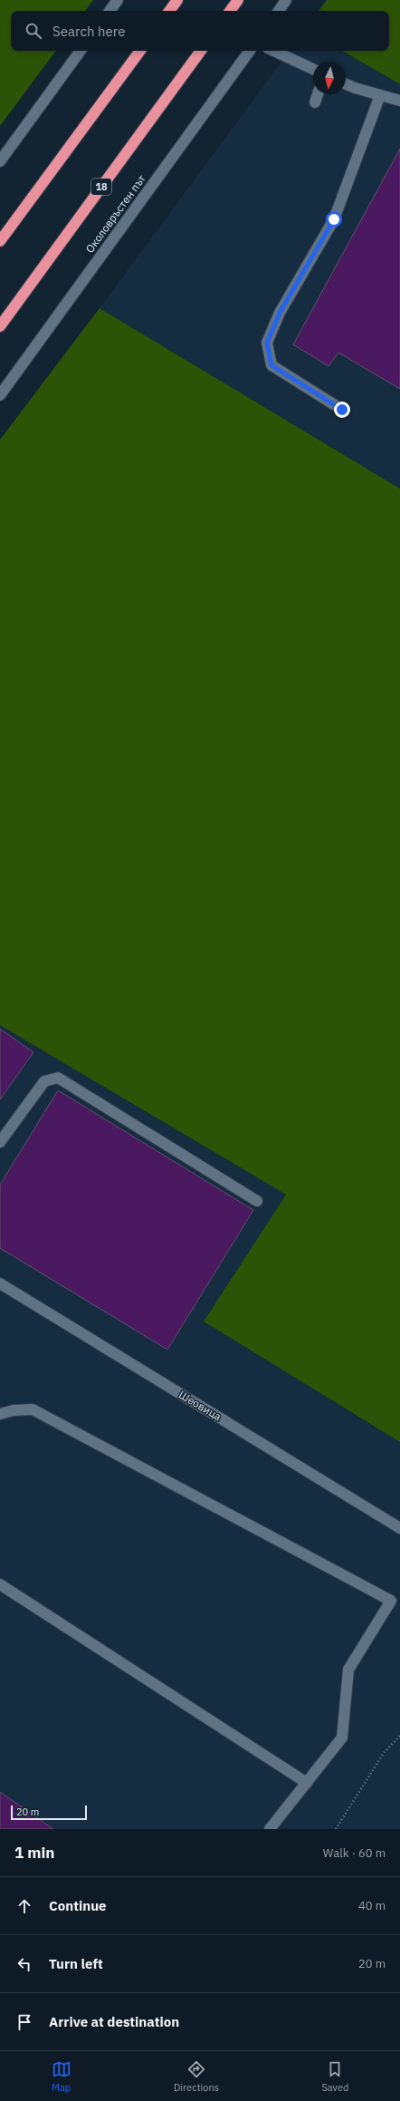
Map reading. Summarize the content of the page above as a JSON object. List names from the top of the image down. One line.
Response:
{"streets":{"highway":["18"],"street":["Околовръстен път","Шеовица"]},"scale_bar":"20 m","north":"bottom","page":{"search":"Search here","scale":"20 m","heading":["1 min","Walk · 60 m"],"list":[["Continue","40 m"],["Turn left","20 m"],"Arrive at destination"],"nav":["Map","Directions","Saved"]}}
